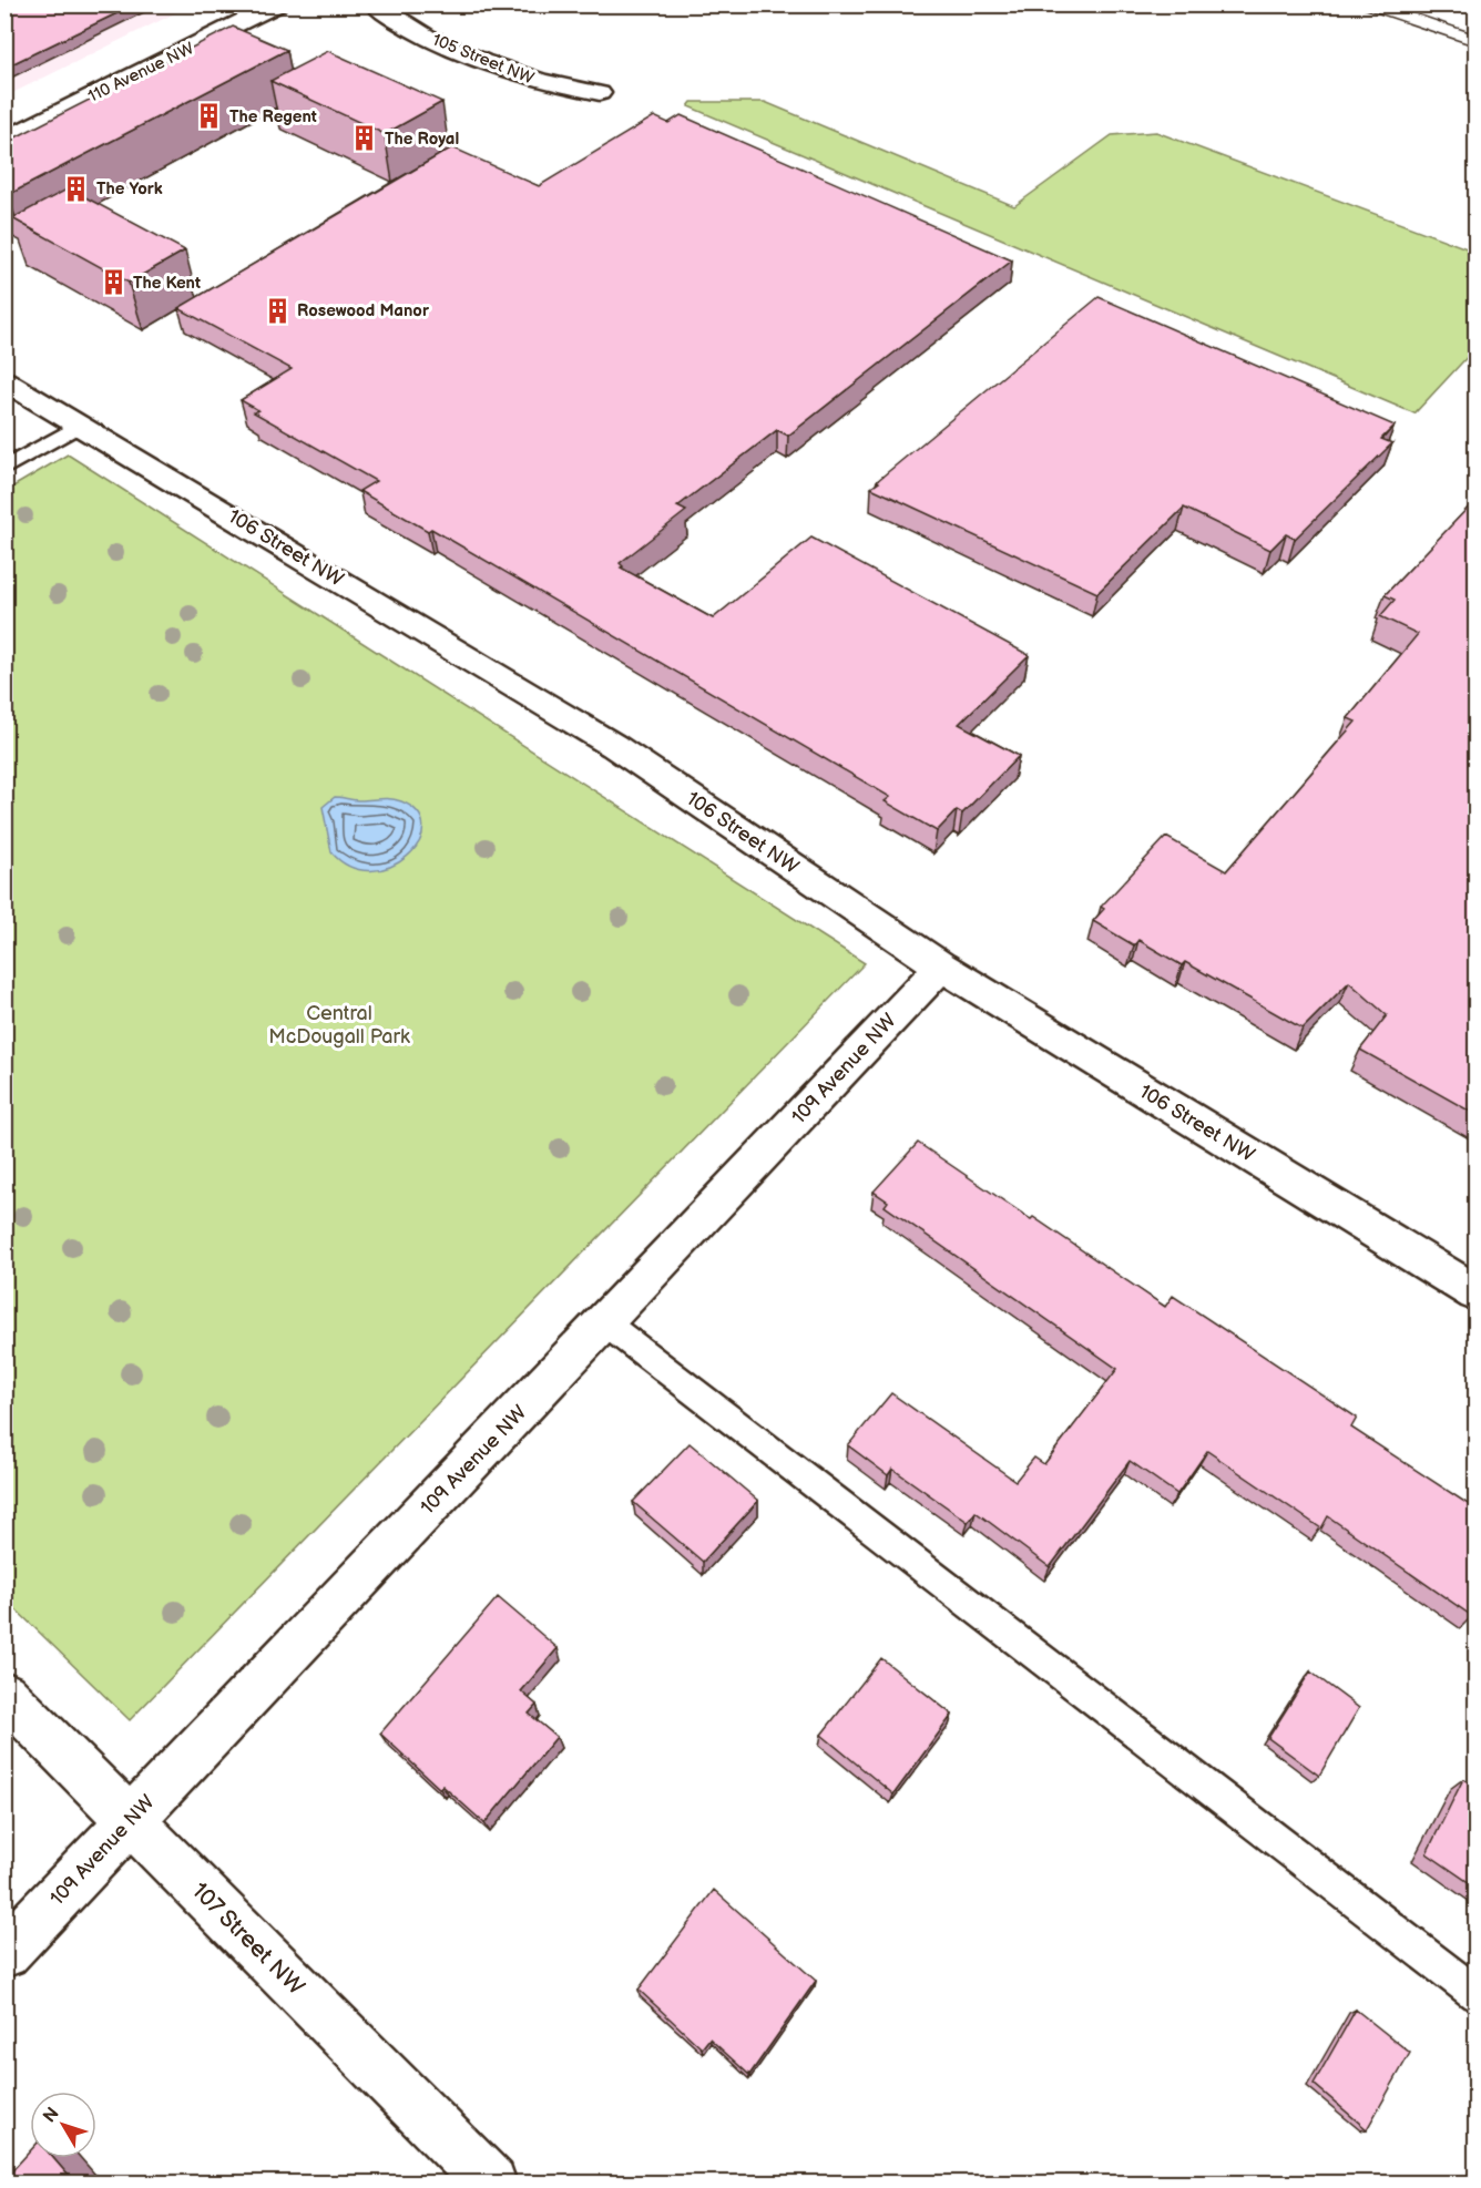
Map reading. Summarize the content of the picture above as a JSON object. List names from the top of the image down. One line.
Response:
{"streets":{"street":["105 Street NW","110 Avenue NW","106 Street NW","109 Avenue NW","107 Street NW"]},"crossings":[["106 Street NW","109 Avenue NW"],["109 Avenue NW","107 Street NW"]],"parks":["Central McDougall Park"],"places":{"building":["The Regent","The Royal","The York","The Kent","Rosewood Manor"]},"north":"top left"}
